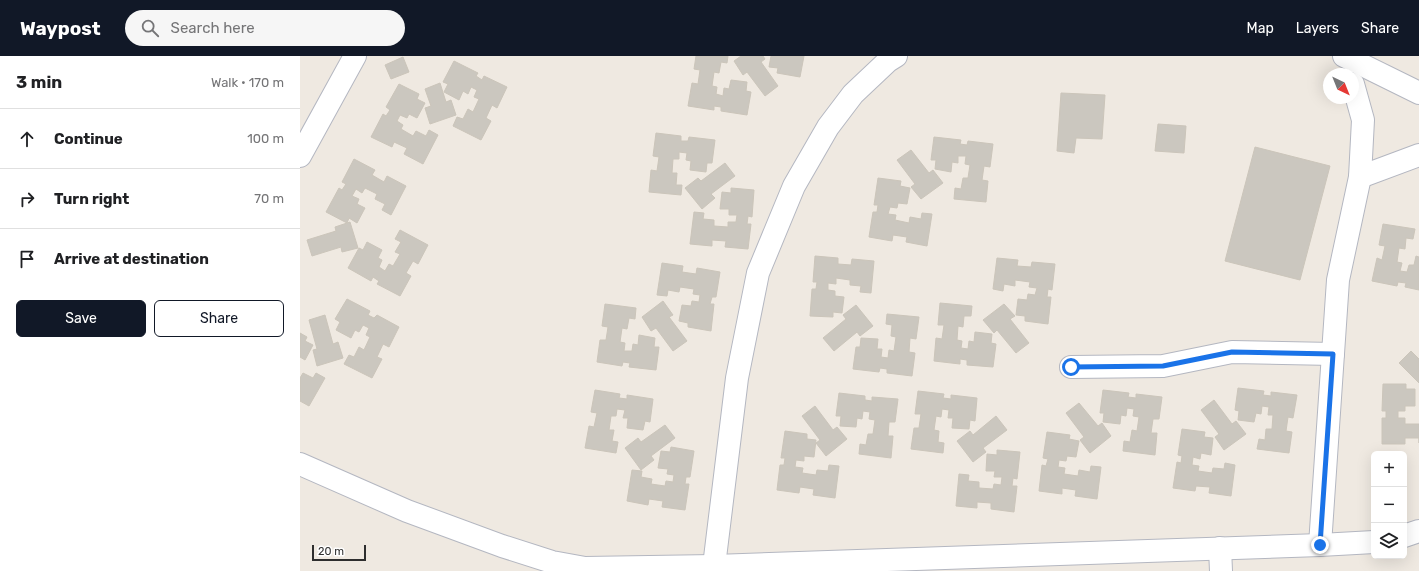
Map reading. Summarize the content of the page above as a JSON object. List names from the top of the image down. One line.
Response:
{"scale_bar":"20 m","north":"bottom right","page":{"header":"Waypost","search":"Search here","nav":["Map","Layers","Share"],"heading":["3 min","Walk · 170 m"],"list":[["Continue","100 m"],["Turn right","70 m"],"Arrive at destination"],"buttons":["Save","Share"],"map_buttons":["+","−"],"scale":"20 m"}}
